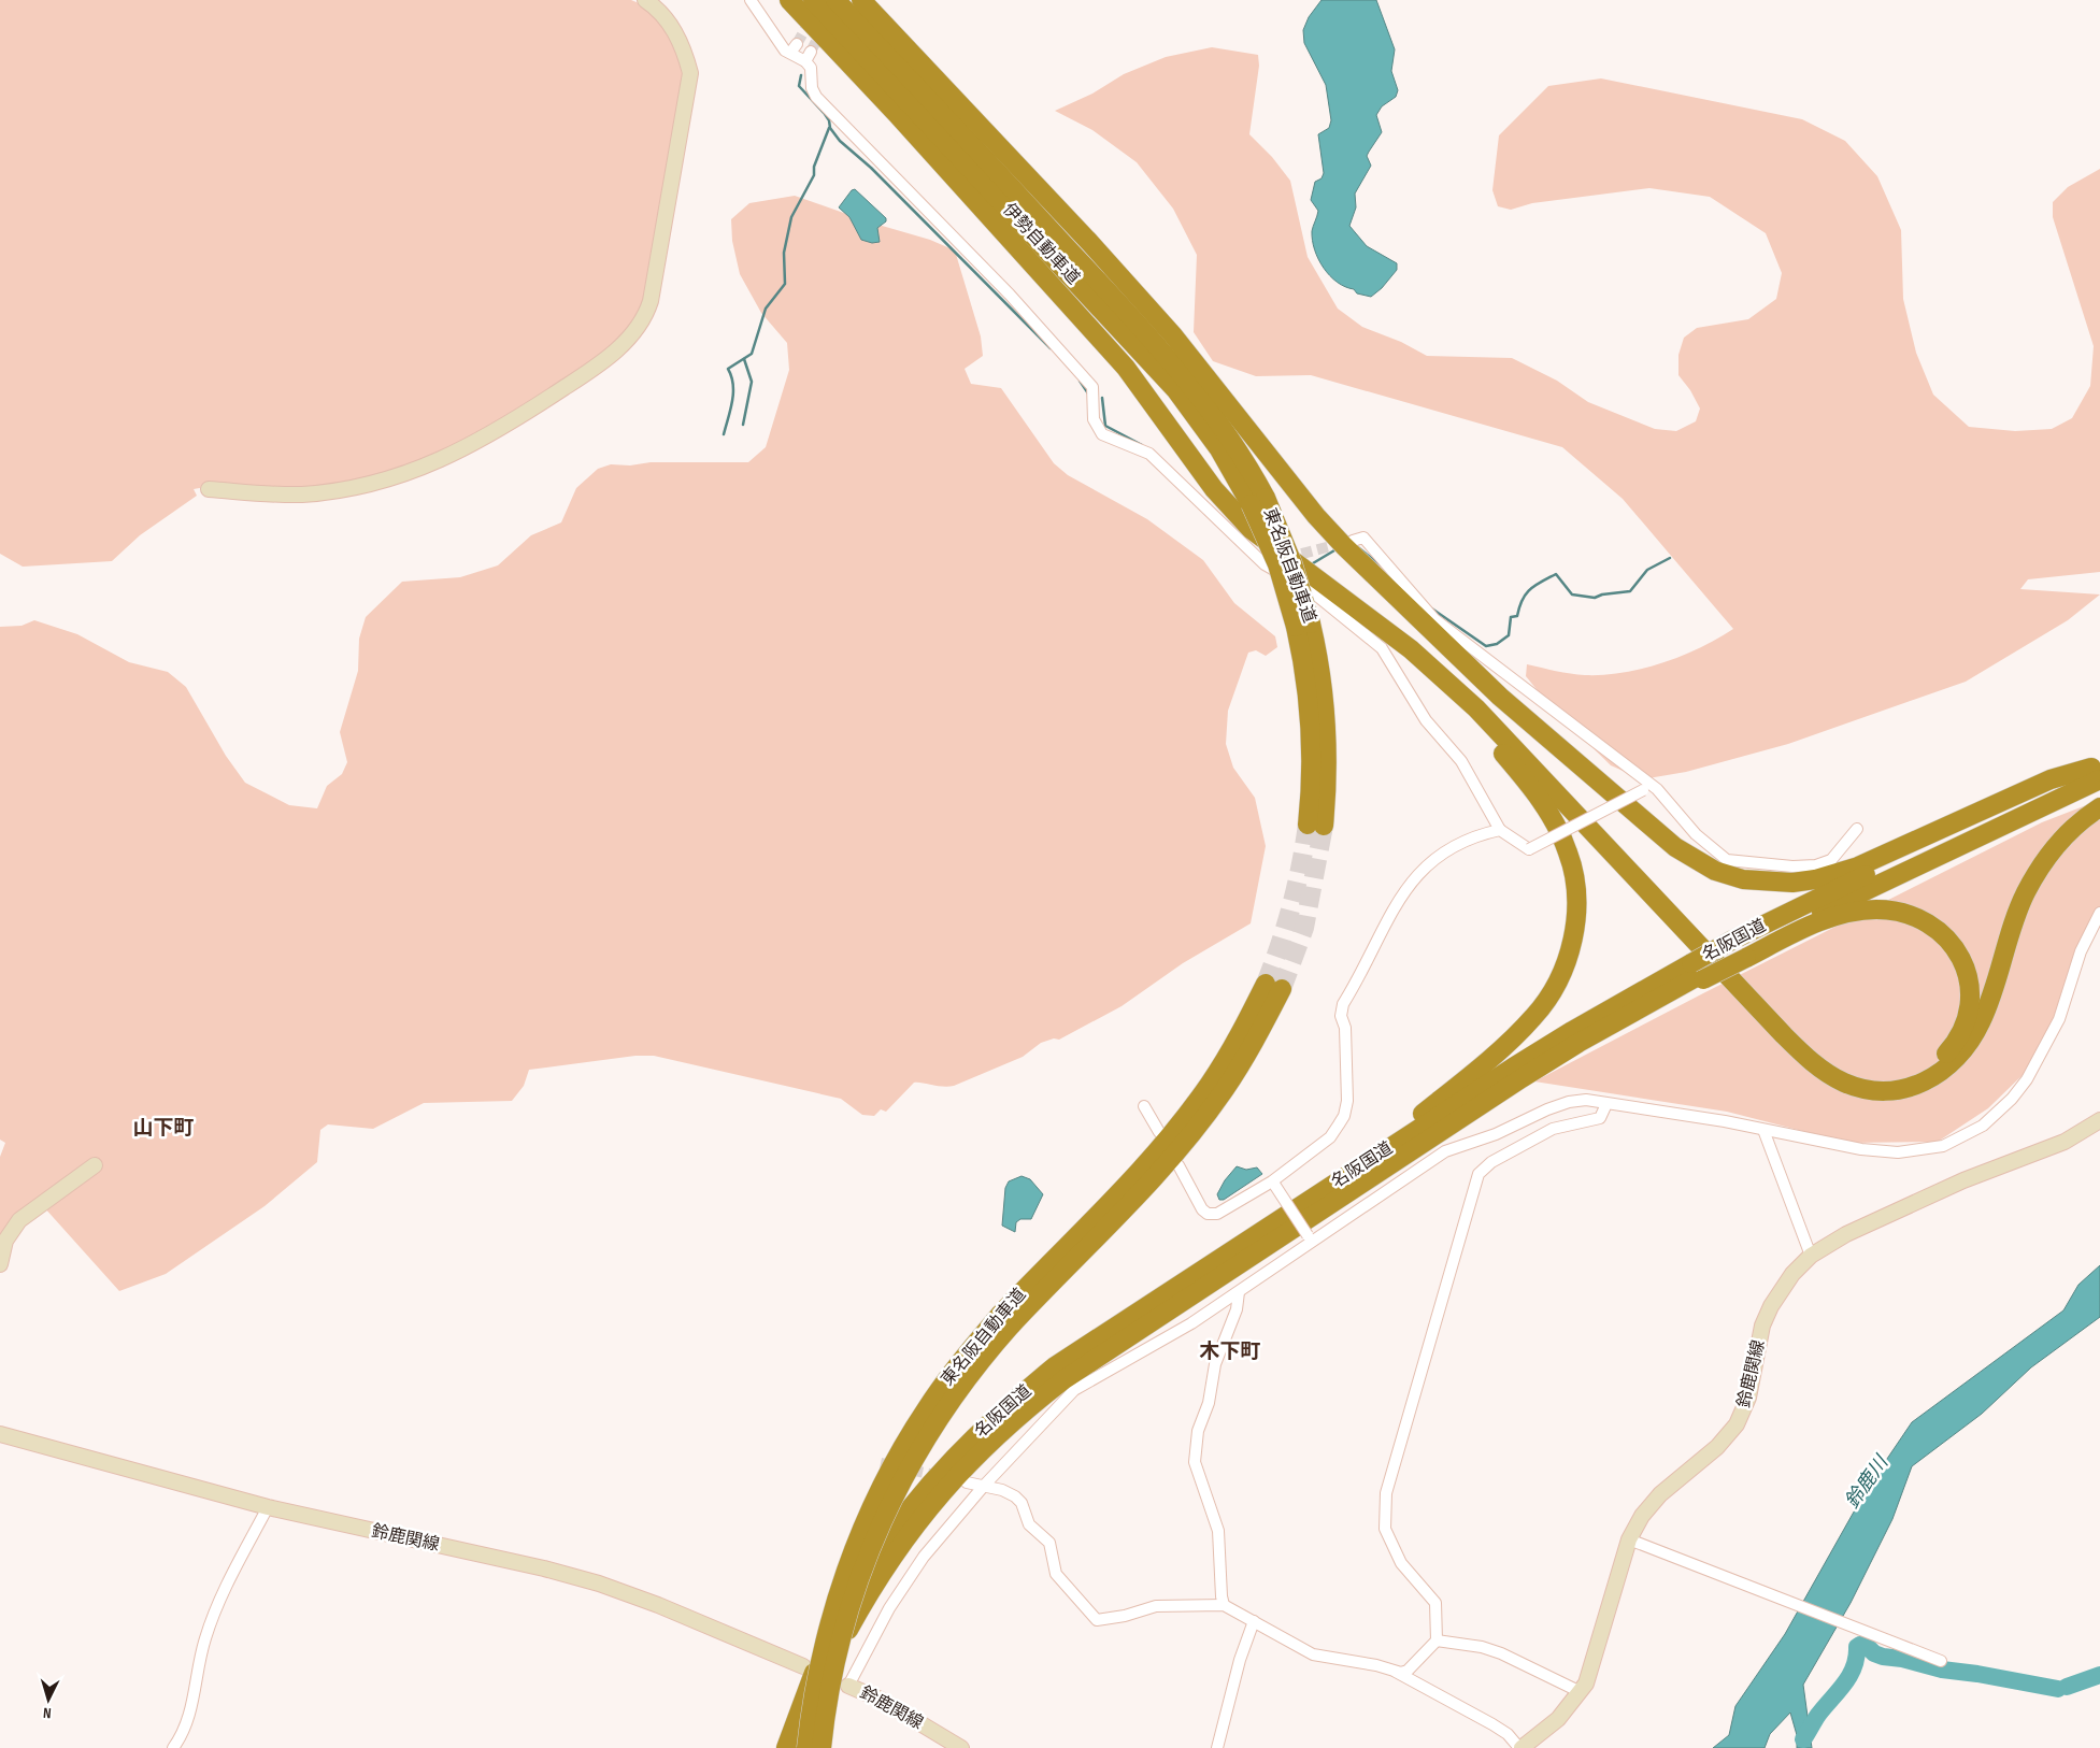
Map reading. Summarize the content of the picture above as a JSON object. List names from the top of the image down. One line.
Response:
{"streets":{"highway":["伊勢自動車道","東名阪自動車道","名阪国道"],"main road":["鈴鹿関線"]},"crossings":[["伊勢自動車道","東名阪自動車道"]],"districts":["山下町","木下町"],"water":["鈴鹿川"],"north":"bottom"}
